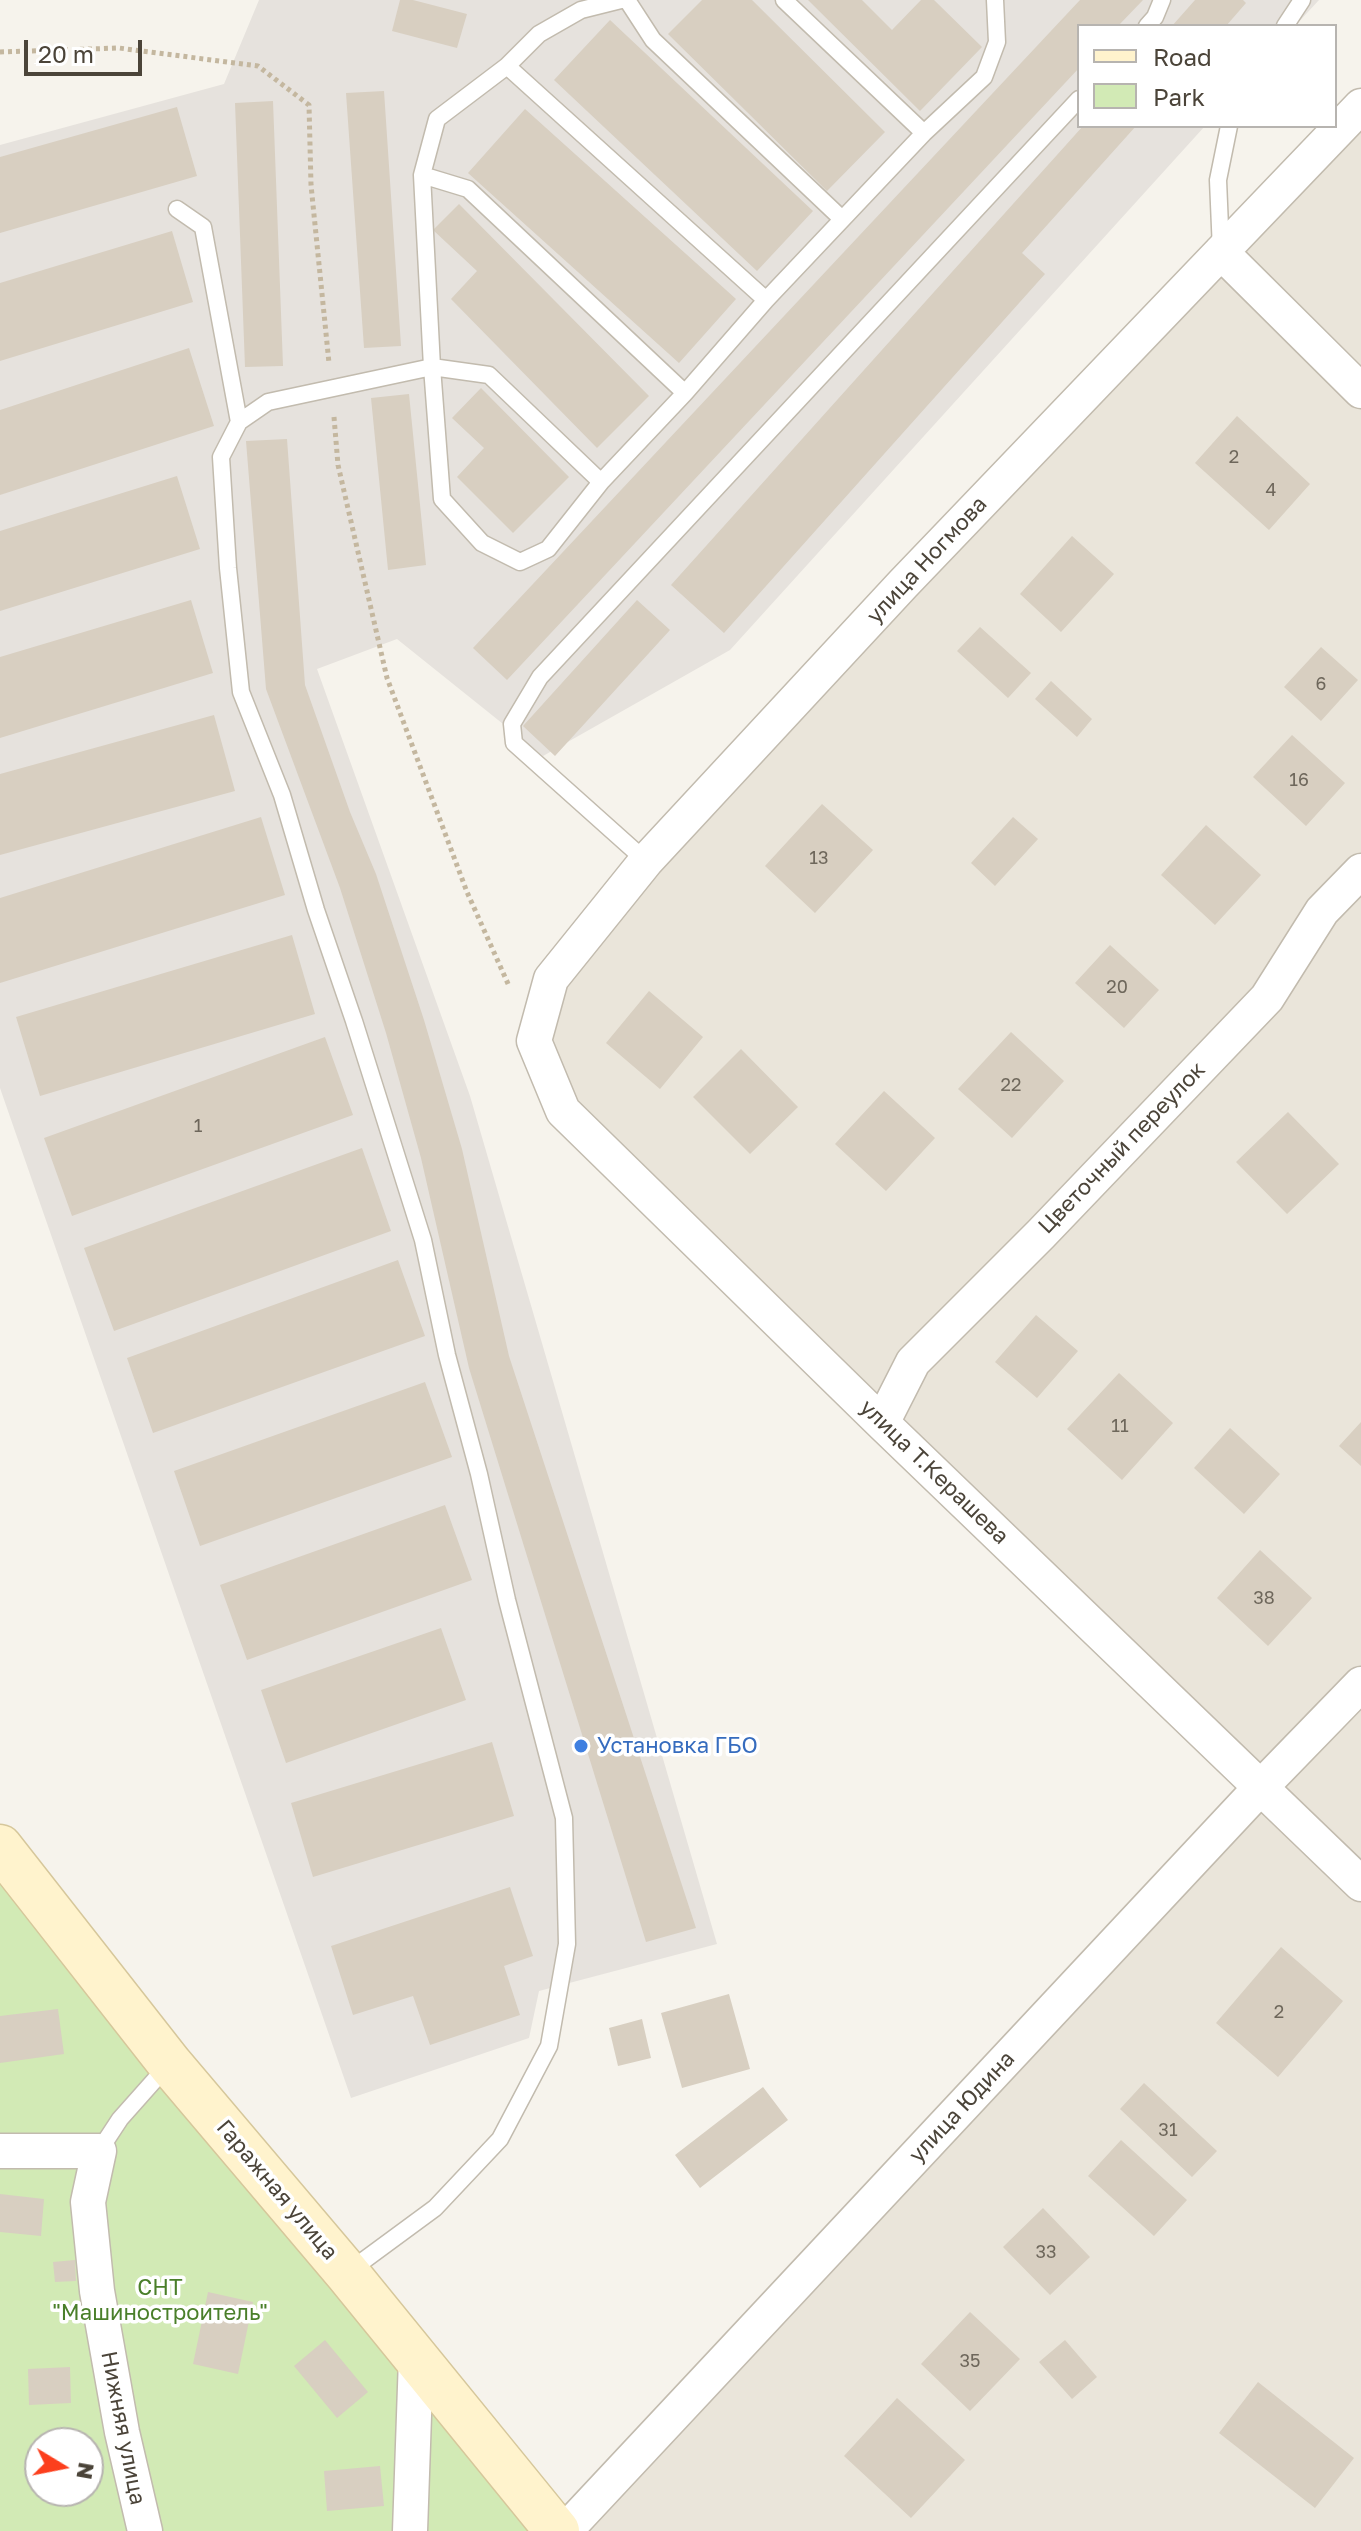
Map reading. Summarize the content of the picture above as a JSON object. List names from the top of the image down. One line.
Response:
{"streets":{"street":["улица Ногмова","Цветочный переулок","улица Т.Керашева","улица Юдина","Гаражная улица","Нижняя улица"]},"crossings":[["улица Ногмова","улица Т.Керашева"],["Цветочный переулок","улица Т.Керашева"],["улица Т.Керашева","улица Юдина"],["Гаражная улица","Нижняя улица"]],"parks":["СНТ \"Машиностроитель\""],"places":["Установка ГБО"],"house_numbers":["2","4","6","16","13","20","22","1","11","38","2","31","33","35"],"legend":["Road","Park"],"scale_bar":"20 m","north":"right"}
